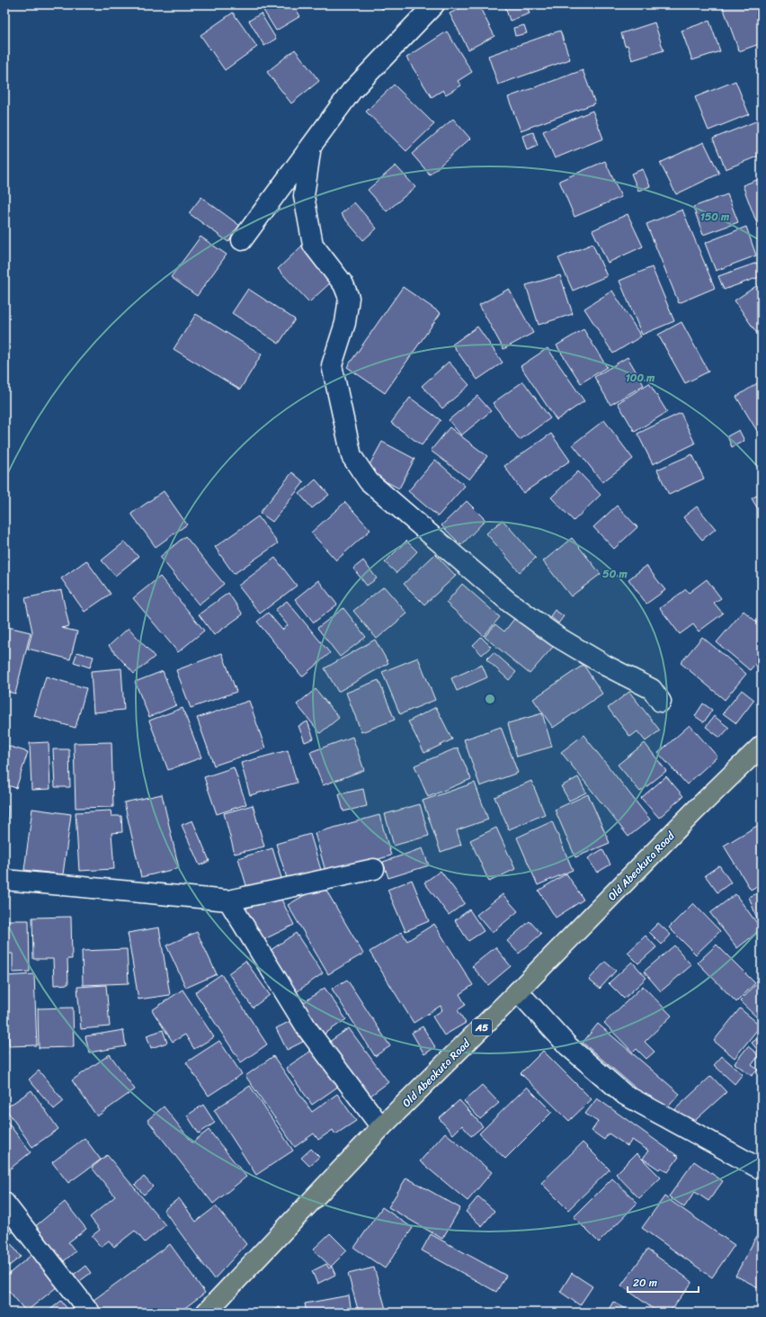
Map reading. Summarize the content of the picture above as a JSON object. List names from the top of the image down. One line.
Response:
{"streets":{"highway":["Old Abeokuta Road","A5"]},"scale_bar":"20 m","rings":["150 m","100 m","50 m"]}
